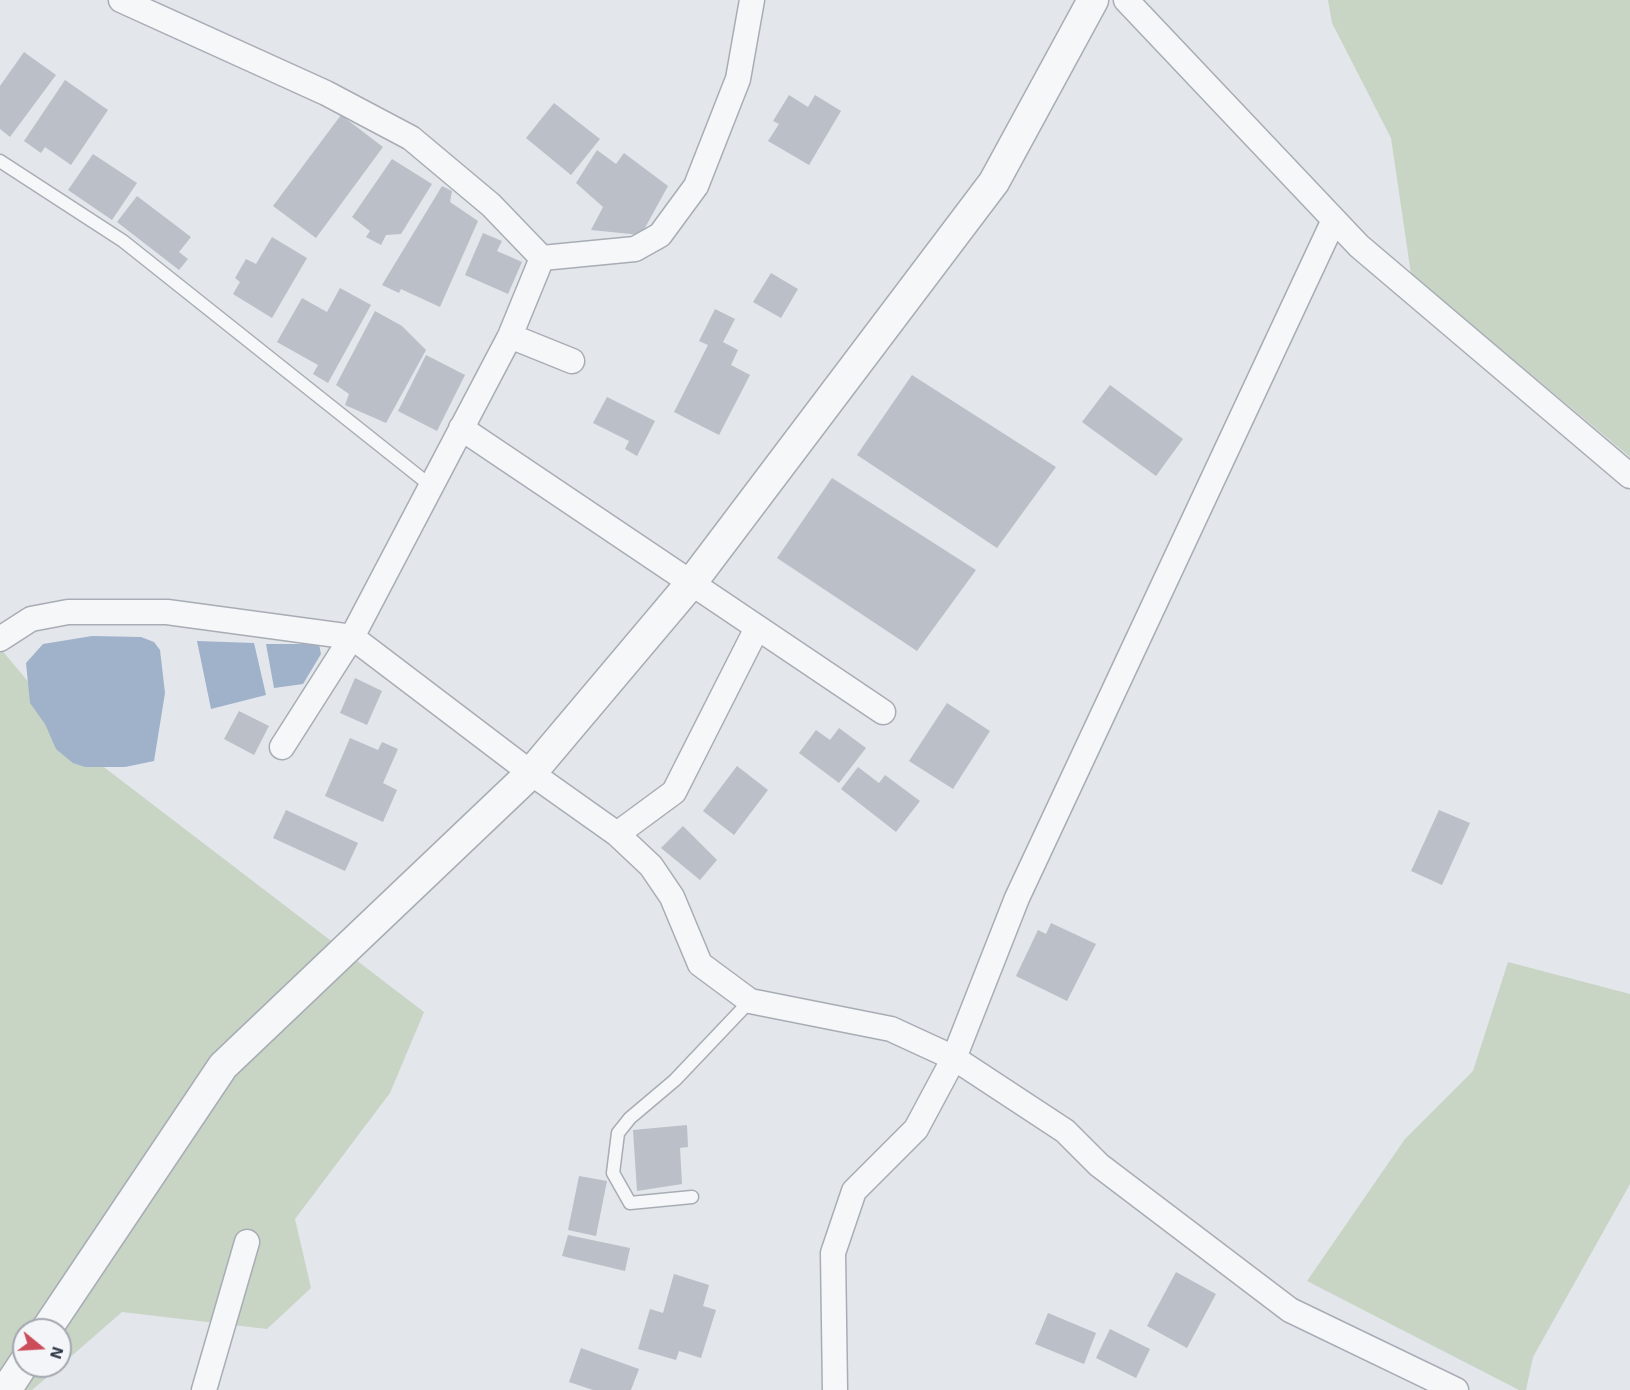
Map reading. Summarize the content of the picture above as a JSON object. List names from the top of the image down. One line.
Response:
{"north":"right"}
